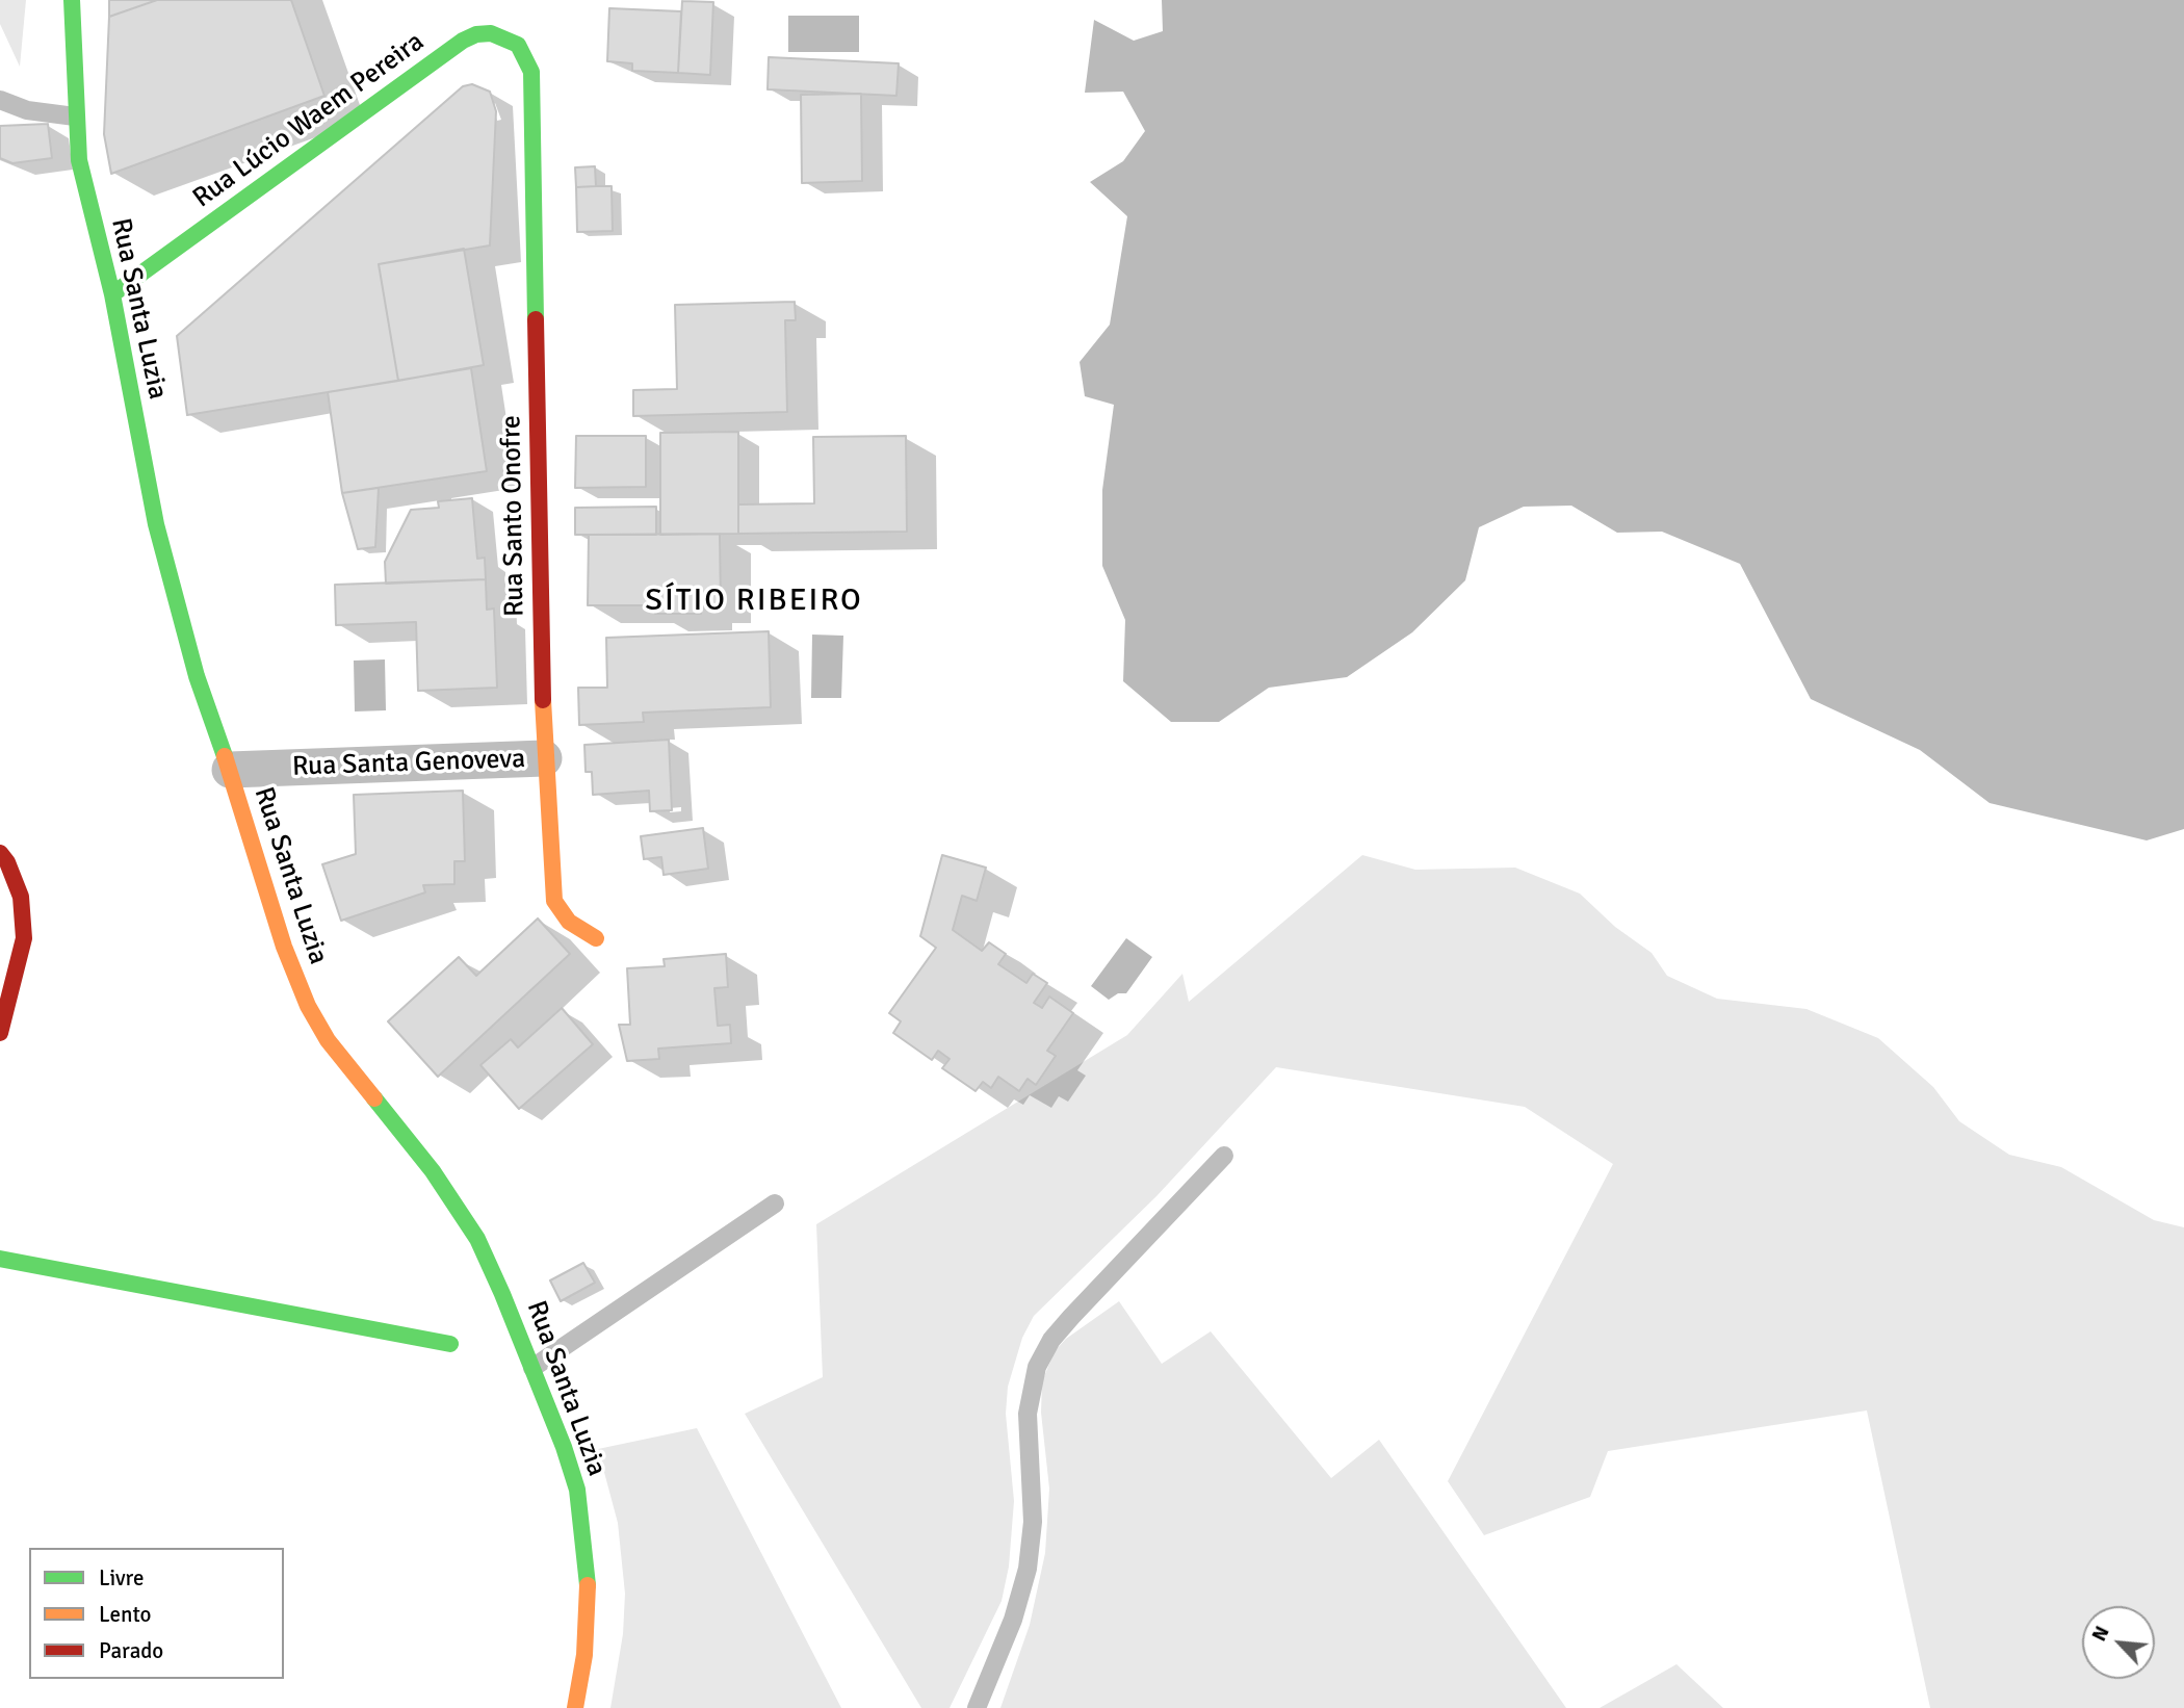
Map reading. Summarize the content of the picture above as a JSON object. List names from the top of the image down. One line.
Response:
{"streets":{"street":["Rua Lúcio Waem Pereira","Rua Santa Luzia","Rua Santo Onofre","Rua Santa Genoveva"]},"crossings":[["Rua Lúcio Waem Pereira","Rua Santa Luzia"],["Rua Lúcio Waem Pereira","Rua Santo Onofre"],["Rua Santa Luzia","Rua Santa Genoveva"],["Rua Santo Onofre","Rua Santa Genoveva"]],"districts":["SÍTIO RIBEIRO"],"legend":["Livre","Lento","Parado"],"north":"top left"}
